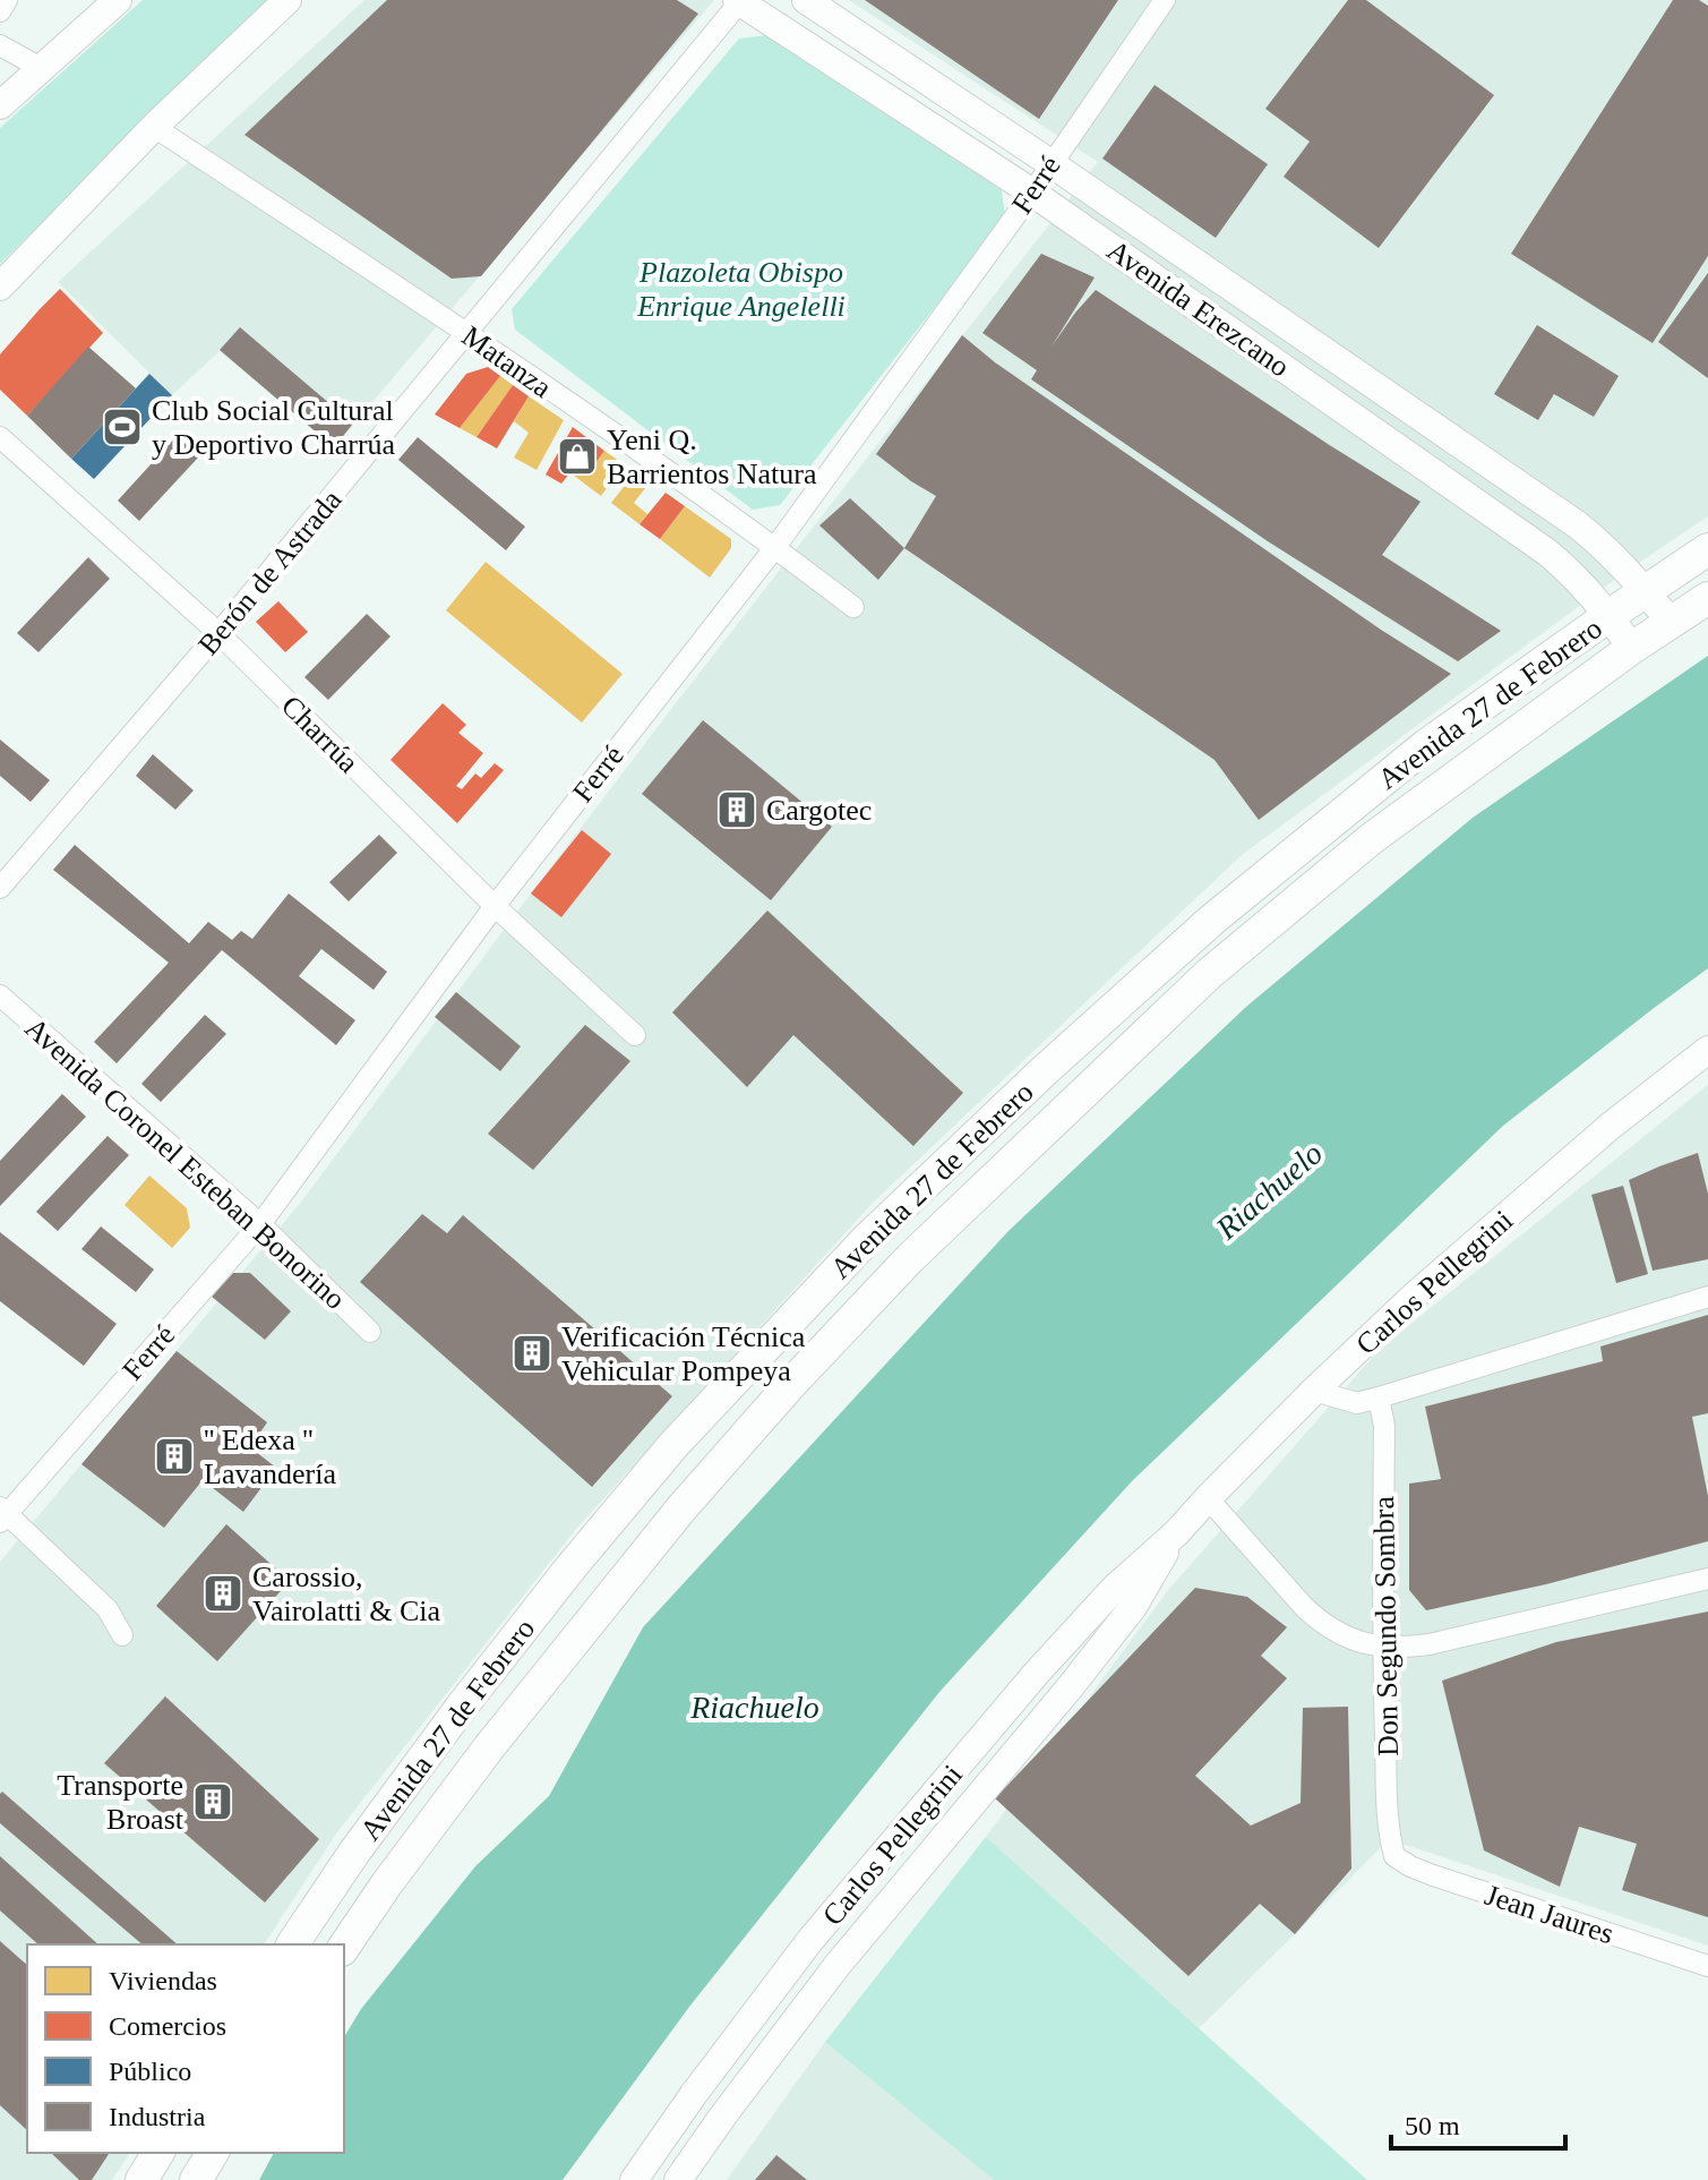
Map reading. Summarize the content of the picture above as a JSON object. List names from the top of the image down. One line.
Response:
{"streets":{"main road":["Avenida Erezcano","Avenida 27 de Febrero","Carlos Pellegrini"],"street":["Ferré","Matanza","Berón de Astrada","Charrúa","Avenida Coronel Esteban Bonorino","Don Segundo Sombra","Jean Jaures"]},"crossings":[["Ferré","Avenida Erezcano"],["Ferré","Matanza"],["Ferré","Charrúa"],["Ferré","Avenida Coronel Esteban Bonorino"],["Avenida Erezcano","Berón de Astrada"],["Avenida Erezcano","Avenida 27 de Febrero"],["Matanza","Berón de Astrada"],["Berón de Astrada","Charrúa"],["Don Segundo Sombra","Jean Jaures"]],"water":["Riachuelo"],"parks":["Plazoleta Obispo Enrique Angelelli"],"places":{"sports":["Club Social Cultural y Deportivo Charrúa"],"shop":["Yeni Q. Barrientos Natura"],"building":["Cargotec","Verificación Técnica Vehicular Pompeya","'' Edexa '' Lavandería","Carossio, Vairolatti & Cia","Transporte Broast"]},"legend":["Viviendas","Comercios","Público","Industria"],"scale_bar":"50 m"}
